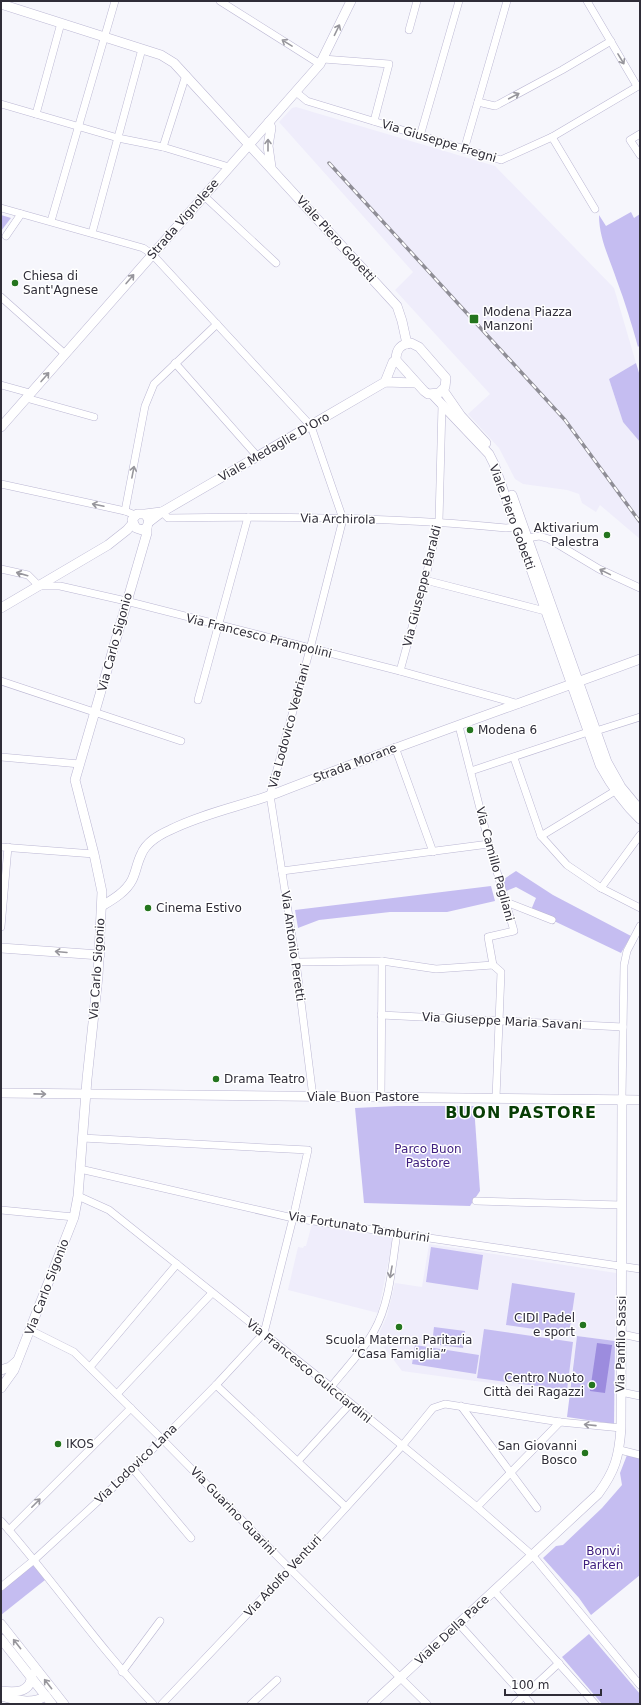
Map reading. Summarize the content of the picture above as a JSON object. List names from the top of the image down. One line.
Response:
{"streets":{"street":["Via Giuseppe Fregni","Strada Vignolese","Viale Piero Gobetti","Viale Medaglie D'Oro","Via Archirola","Via Giuseppe Baraldi","Via Francesco Prampolini","Via Carlo Sigonio","Via Lodovico Vedriani","Strada Morane","Via Camillo Pagliani","Via Antonio Peretti","Via Giuseppe Maria Savani","Viale Buon Pastore","Via Fortunato Tamburini","Via Panfilo Sassi","Via Francesco Guicciardini","Via Lodovico Lana","Via Guarino Guarini","Via Adolfo Venturi","Viale Della Pace"]},"crossings":[["Via Giuseppe Fregni","Strada Vignolese"],["Strada Vignolese","Viale Piero Gobetti"],["Viale Piero Gobetti","Via Archirola"],["Viale Piero Gobetti","Via Giuseppe Baraldi"],["Viale Piero Gobetti","Strada Morane"],["Viale Medaglie D'Oro","Via Archirola"],["Viale Medaglie D'Oro","Via Francesco Prampolini"],["Viale Medaglie D'Oro","Via Carlo Sigonio"],["Via Archirola","Via Giuseppe Baraldi"],["Via Archirola","Via Lodovico Vedriani"],["Via Giuseppe Baraldi","Via Francesco Prampolini"],["Via Francesco Prampolini","Via Carlo Sigonio"],["Via Francesco Prampolini","Via Lodovico Vedriani"],["Via Francesco Prampolini","Strada Morane"],["Via Carlo Sigonio","Strada Morane"],["Via Carlo Sigonio","Viale Buon Pastore"],["Via Carlo Sigonio","Via Fortunato Tamburini"],["Via Carlo Sigonio","Via Francesco Guicciardini"],["Via Carlo Sigonio","Via Guarino Guarini"],["Via Lodovico Vedriani","Strada Morane"],["Via Lodovico Vedriani","Via Antonio Peretti"],["Strada Morane","Via Camillo Pagliani"],["Strada Morane","Via Antonio Peretti"],["Via Camillo Pagliani","Via Giuseppe Maria Savani"],["Via Camillo Pagliani","Viale Buon Pastore"],["Via Antonio Peretti","Viale Buon Pastore"],["Viale Buon Pastore","Via Panfilo Sassi"],["Via Fortunato Tamburini","Via Panfilo Sassi"],["Via Panfilo Sassi","Via Francesco Guicciardini"],["Via Panfilo Sassi","Via Adolfo Venturi"],["Via Panfilo Sassi","Viale Della Pace"],["Via Francesco Guicciardini","Via Lodovico Lana"],["Via Francesco Guicciardini","Via Adolfo Venturi"],["Via Francesco Guicciardini","Viale Della Pace"],["Via Lodovico Lana","Via Guarino Guarini"],["Via Guarino Guarini","Via Adolfo Venturi"],["Via Guarino Guarini","Viale Della Pace"]],"one_way":["Strada Vignolese"],"districts":["BUON PASTORE"],"parks":["Parco Buon Pastore","Bonvi Parken"],"places":{"other":["Chiesa di Sant'Agnese","Aktivarium Palestra","Modena 6","Cinema Estivo","Drama Teatro","CIDI Padel e sport","Scuola Materna Paritaria “Casa Famiglia”","Centro Nuoto Città dei Ragazzi","IKOS","San Giovanni Bosco"],"transit":["Modena Piazza Manzoni"]},"scale_bar":"100 m"}
